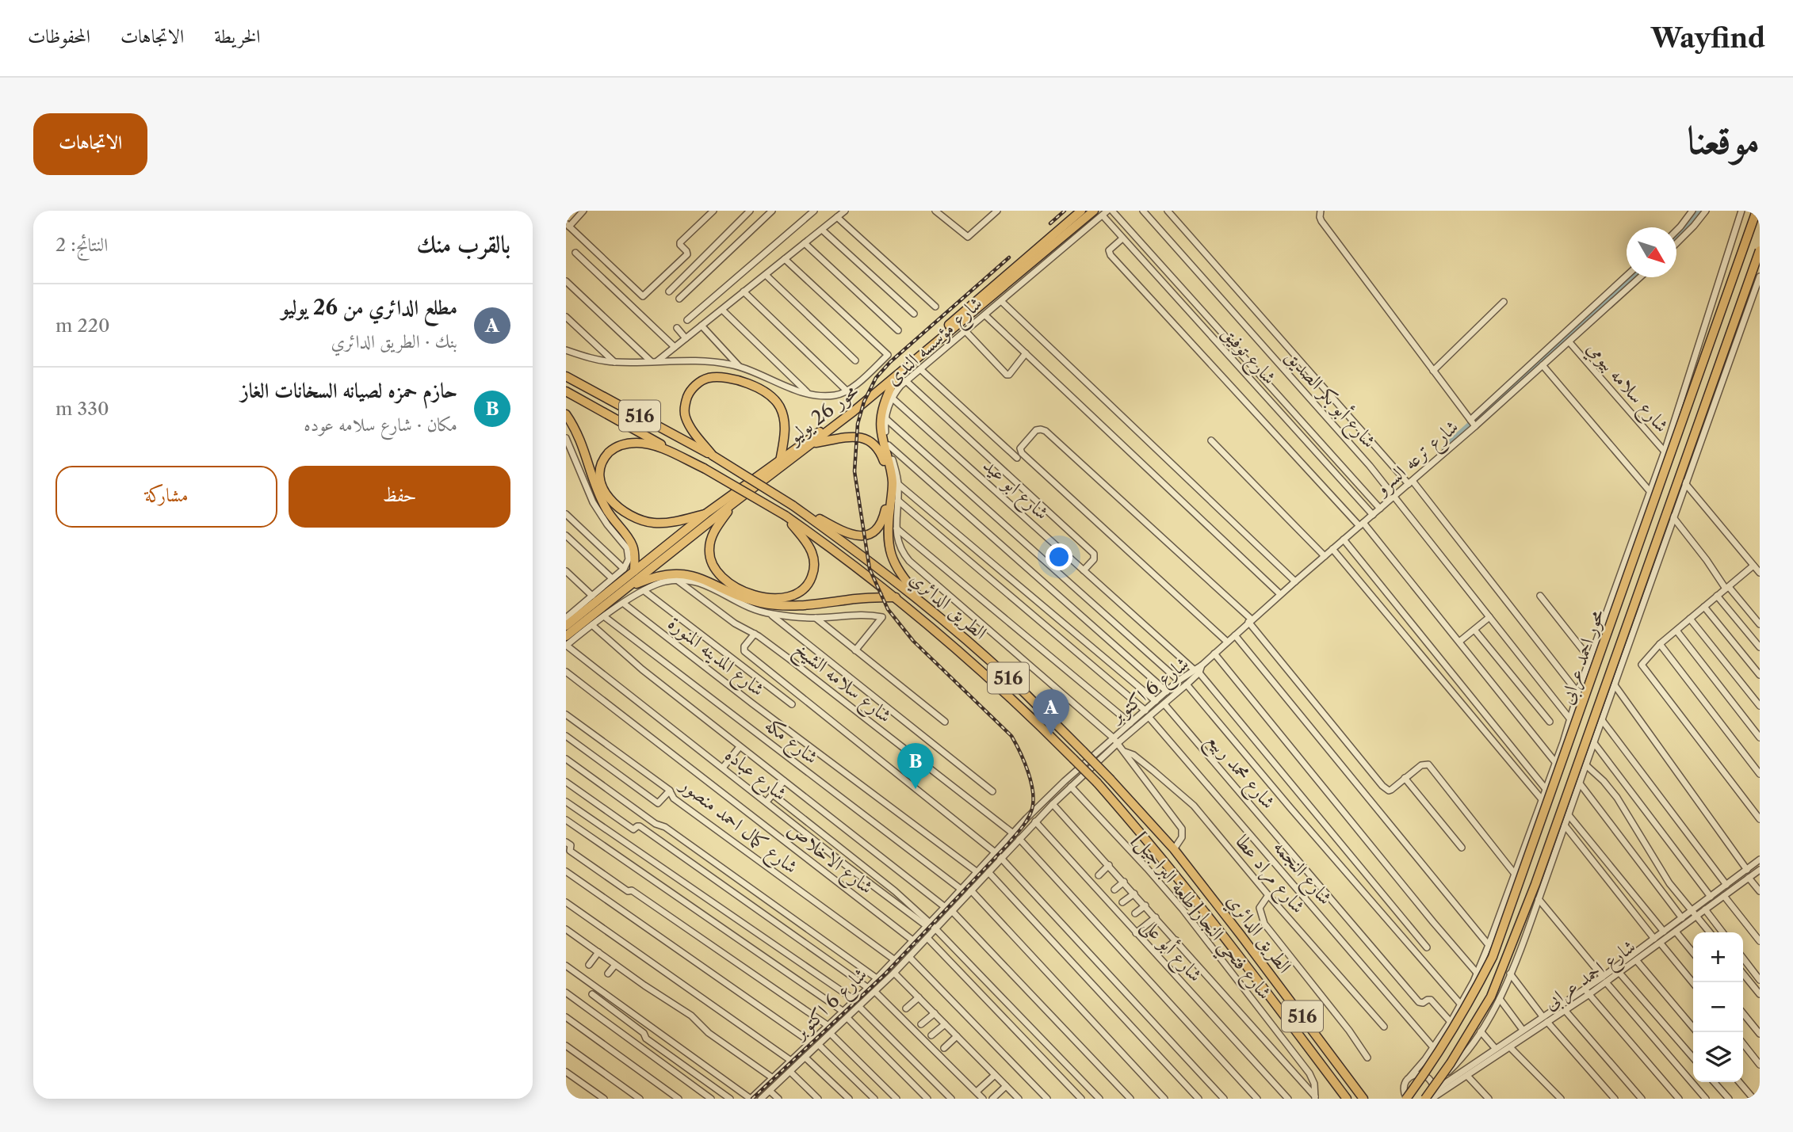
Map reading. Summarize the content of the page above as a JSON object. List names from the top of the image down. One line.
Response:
{"streets":{"highway":["محور 26 يوليو","516","الطريق الدائري","محور احمد عرابى"],"street":["شارع مؤسسه الندى","شارع توفيق","شارع سلامه بيومي","شارع أبو بكر الصديق","شارع ترعه السرو","شارع ابو عيد","شارع المدينه المنورة","شارع سلامه الشيخ","شارع 6 اكتوبر","شارع مكه","شارع محمد ربيع","شارع عباده","شارع كمال احمد منصور","شارع الاخلاص","شارع النجمه","شارع مراد عطا","شارع فتحي النجار[طلعة البراجيل]","شارع أبو على","شارع احمد عرابى"]},"crossings":[["شارع مؤسسه الندى","شارع توفيق"],["شارع مؤسسه الندى","محور 26 يوليو"],["شارع مؤسسه الندى","شارع ابو عيد"],["شارع مؤسسه الندى","الطريق الدائري"],["شارع مؤسسه الندى","شارع 6 اكتوبر"],["شارع مؤسسه الندى","شارع مراد عطا"],["شارع توفيق","محور 26 يوليو"],["شارع توفيق","شارع ترعه السرو"],["شارع سلامه بيومي","شارع ترعه السرو"],["شارع أبو بكر الصديق","شارع ترعه السرو"],["شارع ترعه السرو","شارع 6 اكتوبر"],["شارع ابو عيد","شارع 6 اكتوبر"],["شارع المدينه المنورة","شارع 6 اكتوبر"],["شارع سلامه الشيخ","شارع 6 اكتوبر"],["شارع 6 اكتوبر","شارع مكه"],["شارع 6 اكتوبر","شارع محمد ربيع"],["شارع 6 اكتوبر","شارع عباده"],["شارع 6 اكتوبر","شارع كمال احمد منصور"],["شارع 6 اكتوبر","شارع الاخلاص"],["شارع 6 اكتوبر","شارع النجمه"],["شارع 6 اكتوبر","شارع فتحي النجار[طلعة البراجيل]"],["شارع 6 اكتوبر","شارع أبو على"]],"north":"bottom right","page":{"header":"Wayfind","nav":["الخريطة","الاتجاهات","المحفوظات"],"title":"موقعنا","buttons":["الاتجاهات",["حفظ","مشاركة"]],"heading":["بالقرب منك","النتائج: 2"],"list":[{"mark":"A","name":"مطلع الدائري من 26 يوليو","note":"بنك · الطريق الدائري","value":"220 m"},{"mark":"B","name":"حازم حمزه لصيانه السخانات الغاز","note":"مكان · شارع سلامه عوده","value":"330 m"}],"pins":["A","B"],"map_buttons":["+","−"]}}
